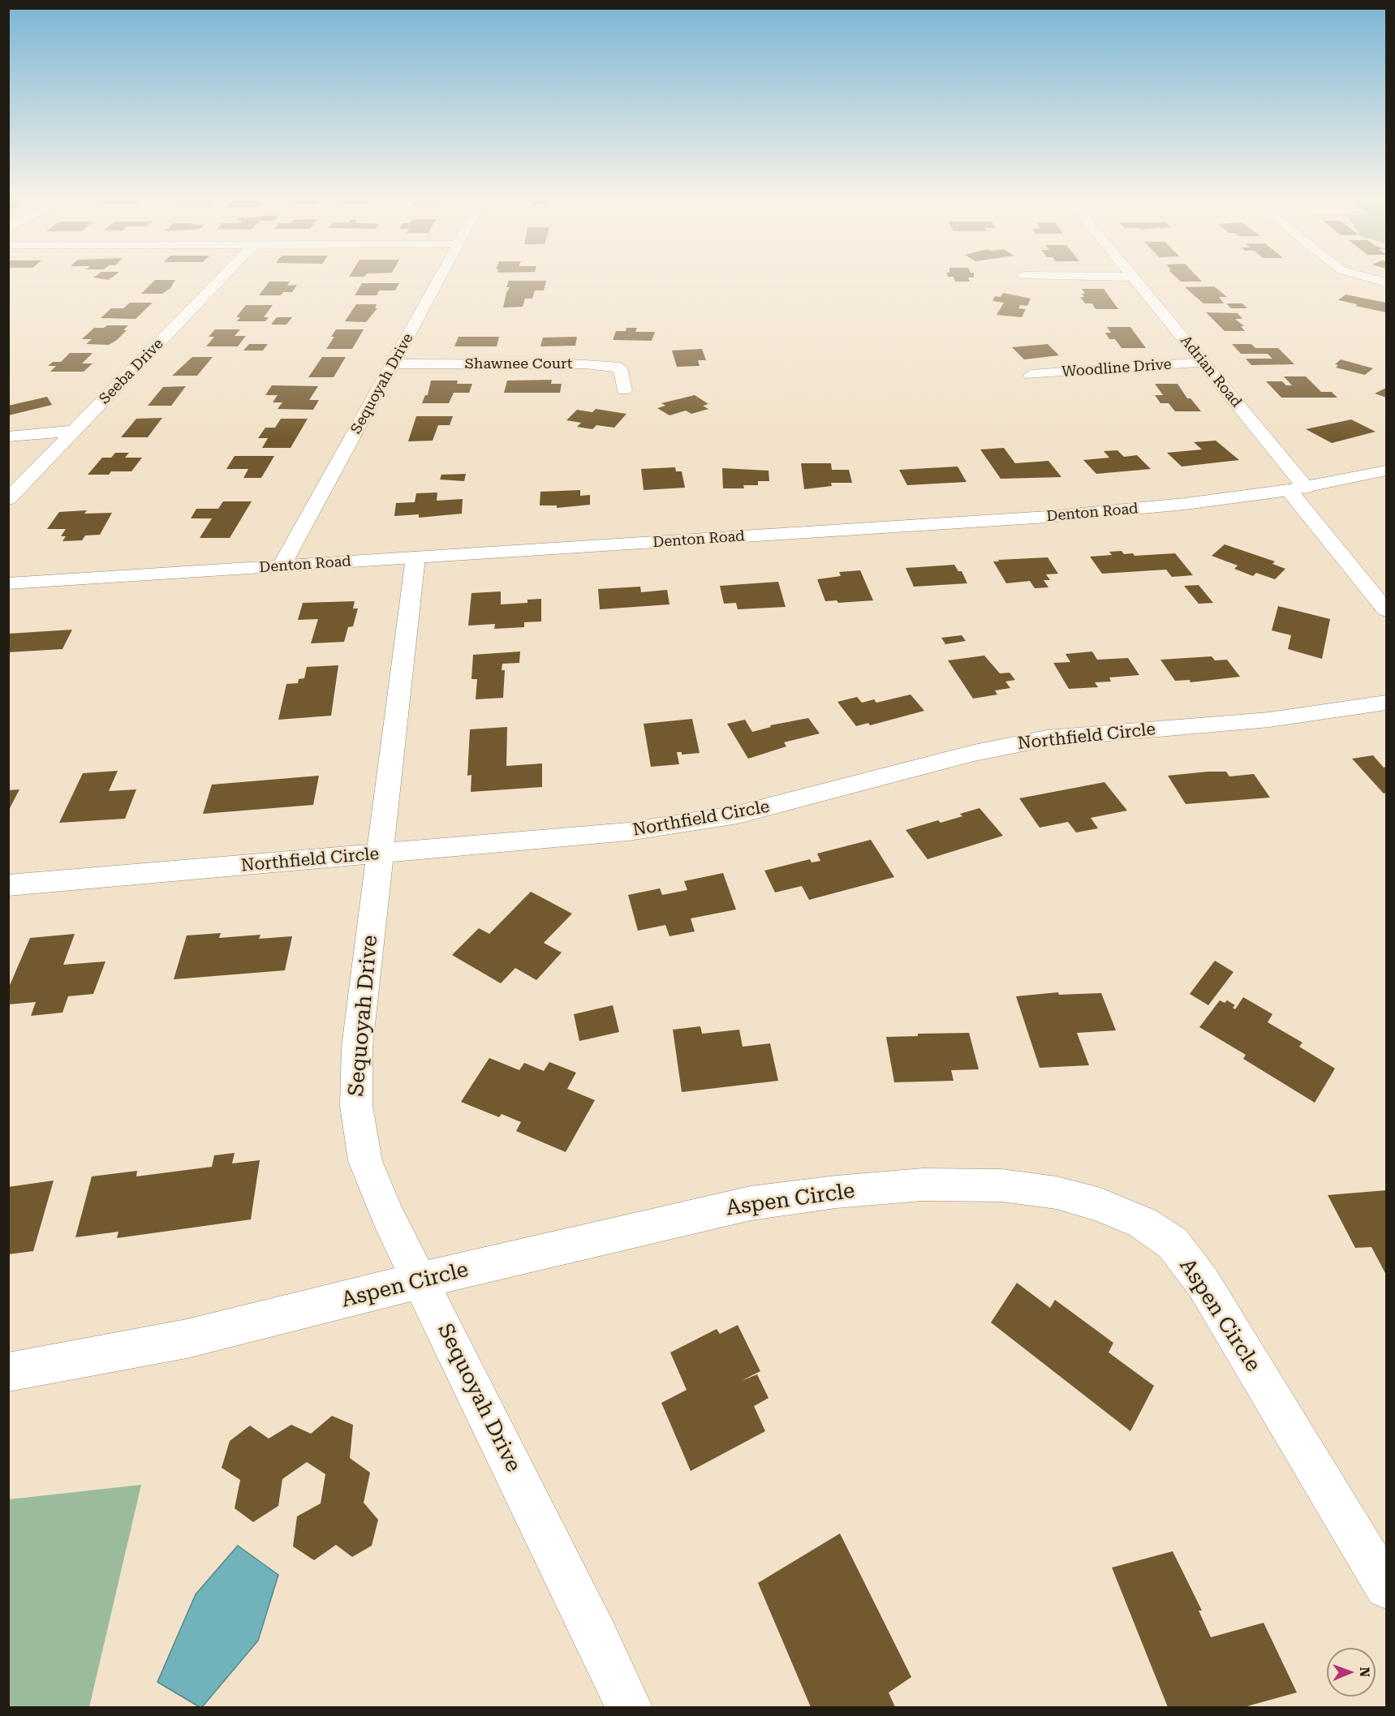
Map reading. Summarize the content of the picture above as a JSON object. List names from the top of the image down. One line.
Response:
{"streets":{"street":["Shawnee Court","Woodline Drive","Seeba Drive","Adrian Road","Sequoyah Drive","Denton Road","Northfield Circle","Aspen Circle"]},"crossings":[["Shawnee Court","Sequoyah Drive"],["Woodline Drive","Adrian Road"],["Adrian Road","Denton Road"],["Sequoyah Drive","Denton Road"],["Sequoyah Drive","Northfield Circle"],["Sequoyah Drive","Aspen Circle"]],"north":"right"}
